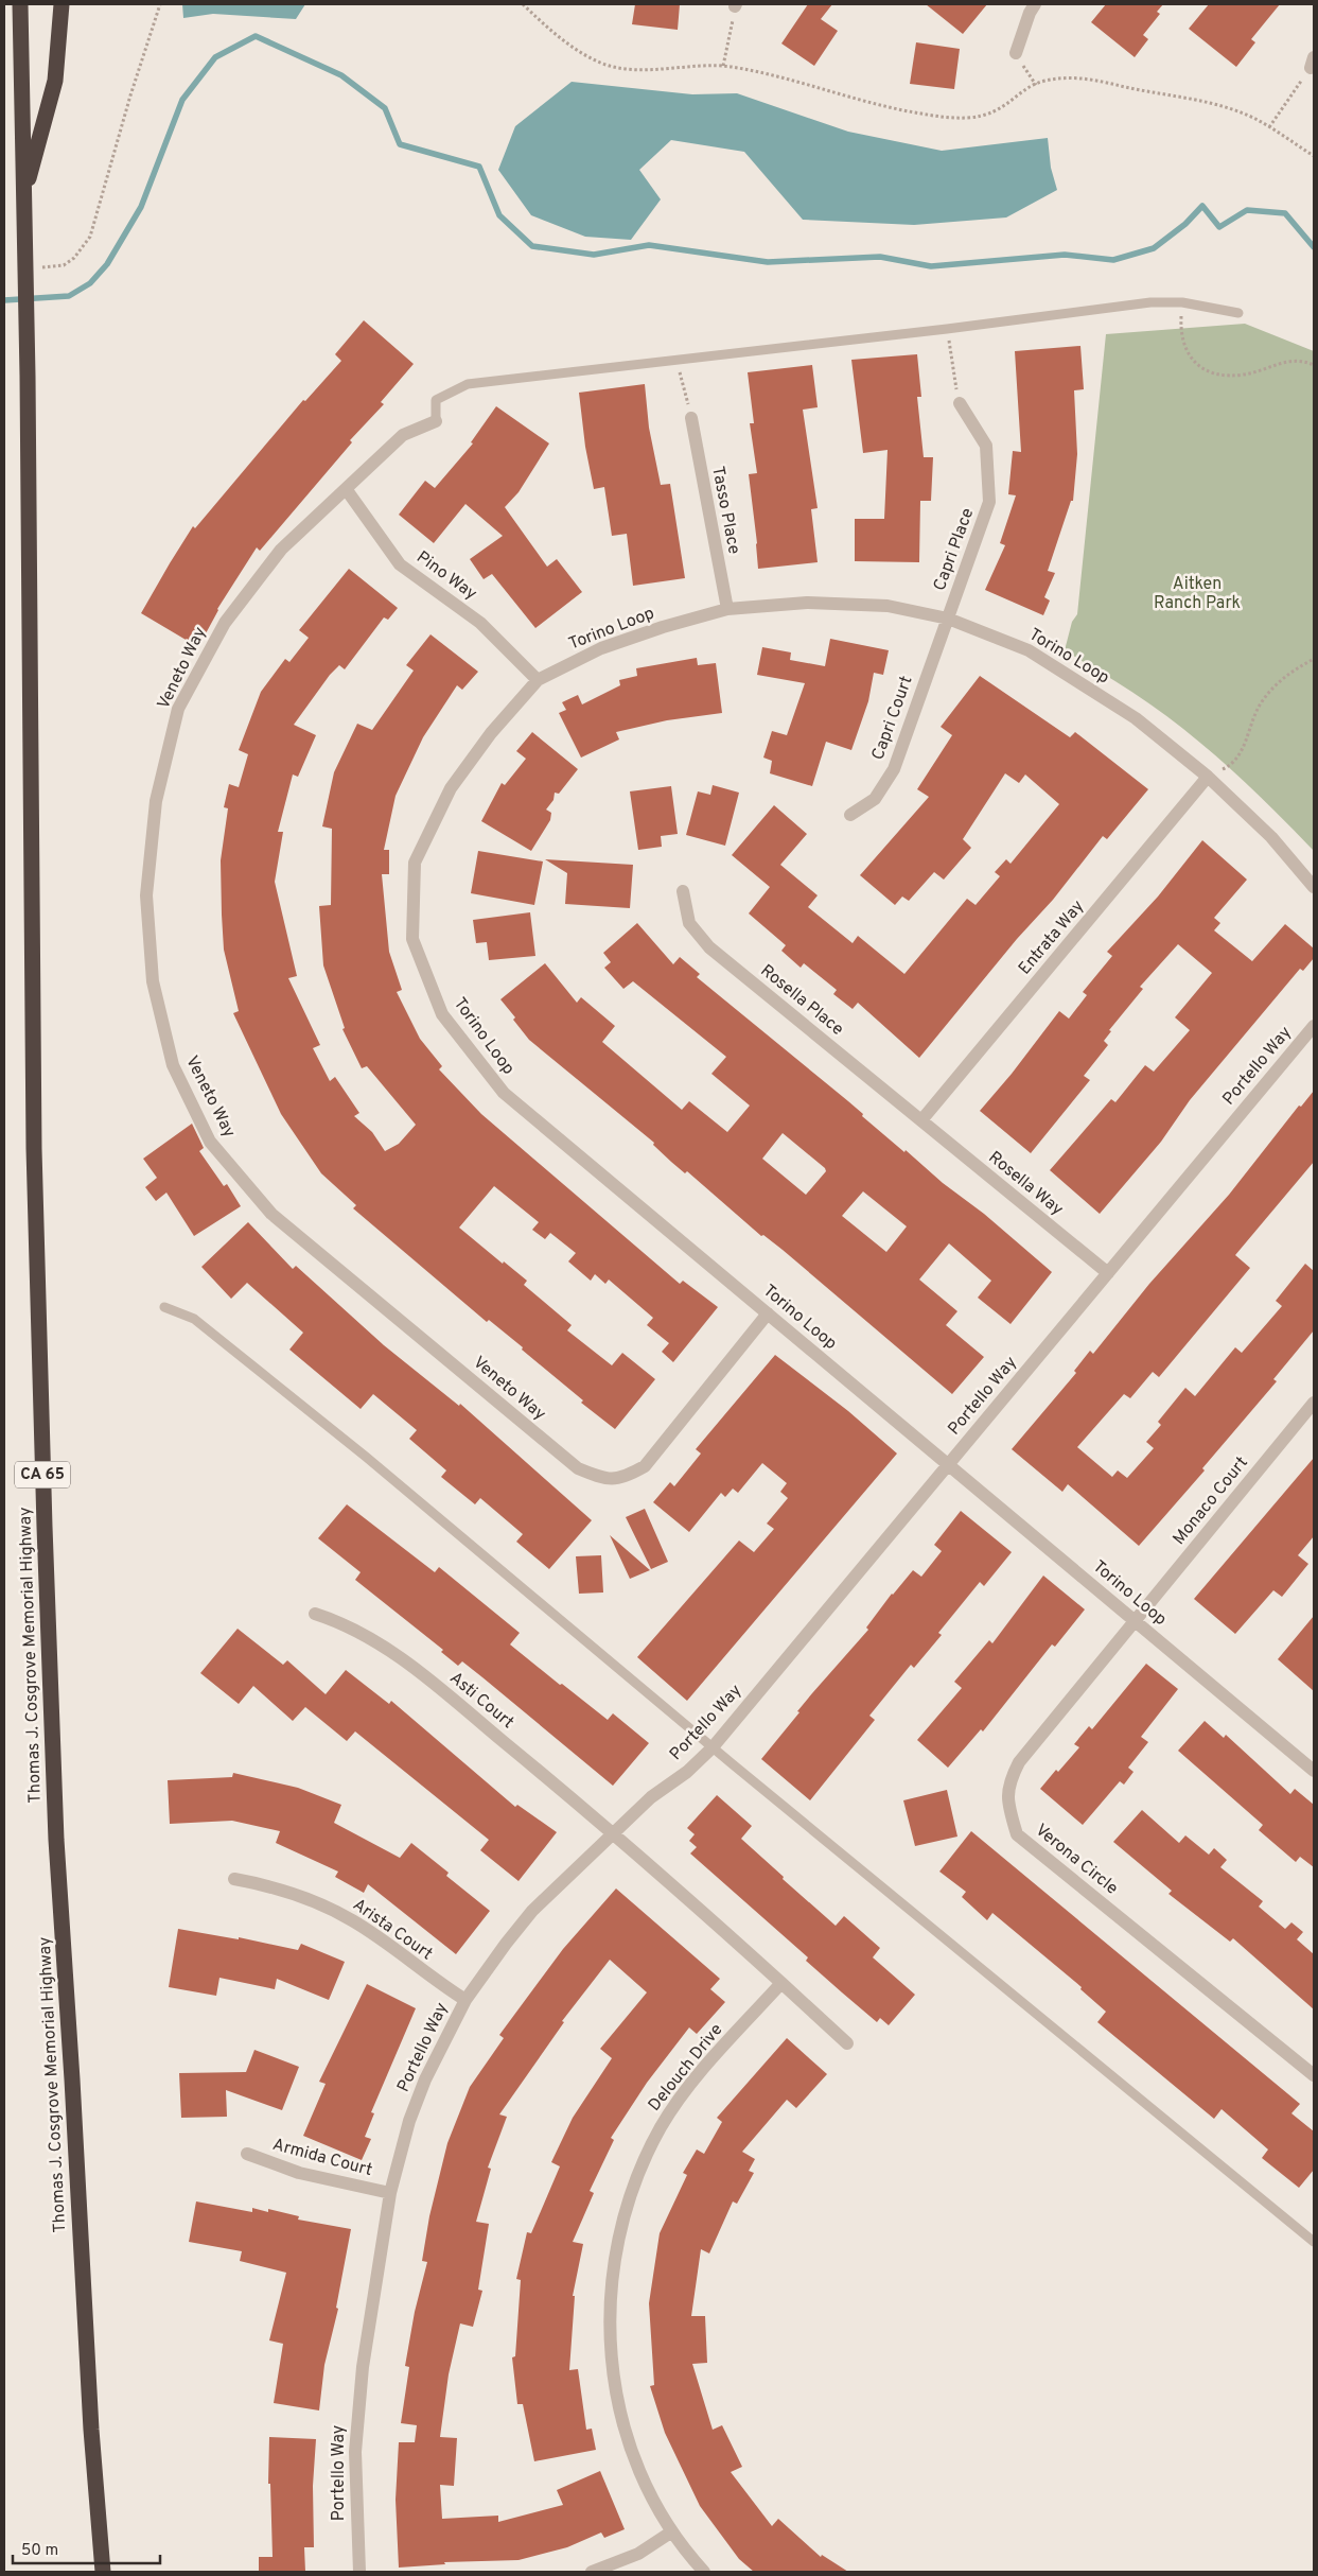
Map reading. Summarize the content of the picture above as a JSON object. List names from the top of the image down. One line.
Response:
{"streets":{"highway":["CA 65","Thomas J. Cosgrove Memorial Highway"],"street":["Tasso Place","Capri Place","Pino Way","Torino Loop","Veneto Way","Capri Court","Entrata Way","Rosella Place","Portello Way","Rosella Way","Monaco Court","Asti Court","Verona Circle","Arista Court","Delouch Drive","Armida Court"]},"crossings":[["Tasso Place","Torino Loop"],["Capri Place","Torino Loop"],["Capri Place","Capri Court"],["Pino Way","Torino Loop"],["Pino Way","Veneto Way"],["Torino Loop","Veneto Way"],["Torino Loop","Capri Court"],["Torino Loop","Entrata Way"],["Torino Loop","Portello Way"],["Torino Loop","Monaco Court"],["Torino Loop","Verona Circle"],["Entrata Way","Rosella Place"],["Entrata Way","Rosella Way"],["Rosella Place","Rosella Way"],["Portello Way","Rosella Way"],["Portello Way","Asti Court"],["Portello Way","Arista Court"],["Portello Way","Armida Court"],["Monaco Court","Verona Circle"]],"parks":["Aitken Ranch Park"],"scale_bar":"50 m"}
